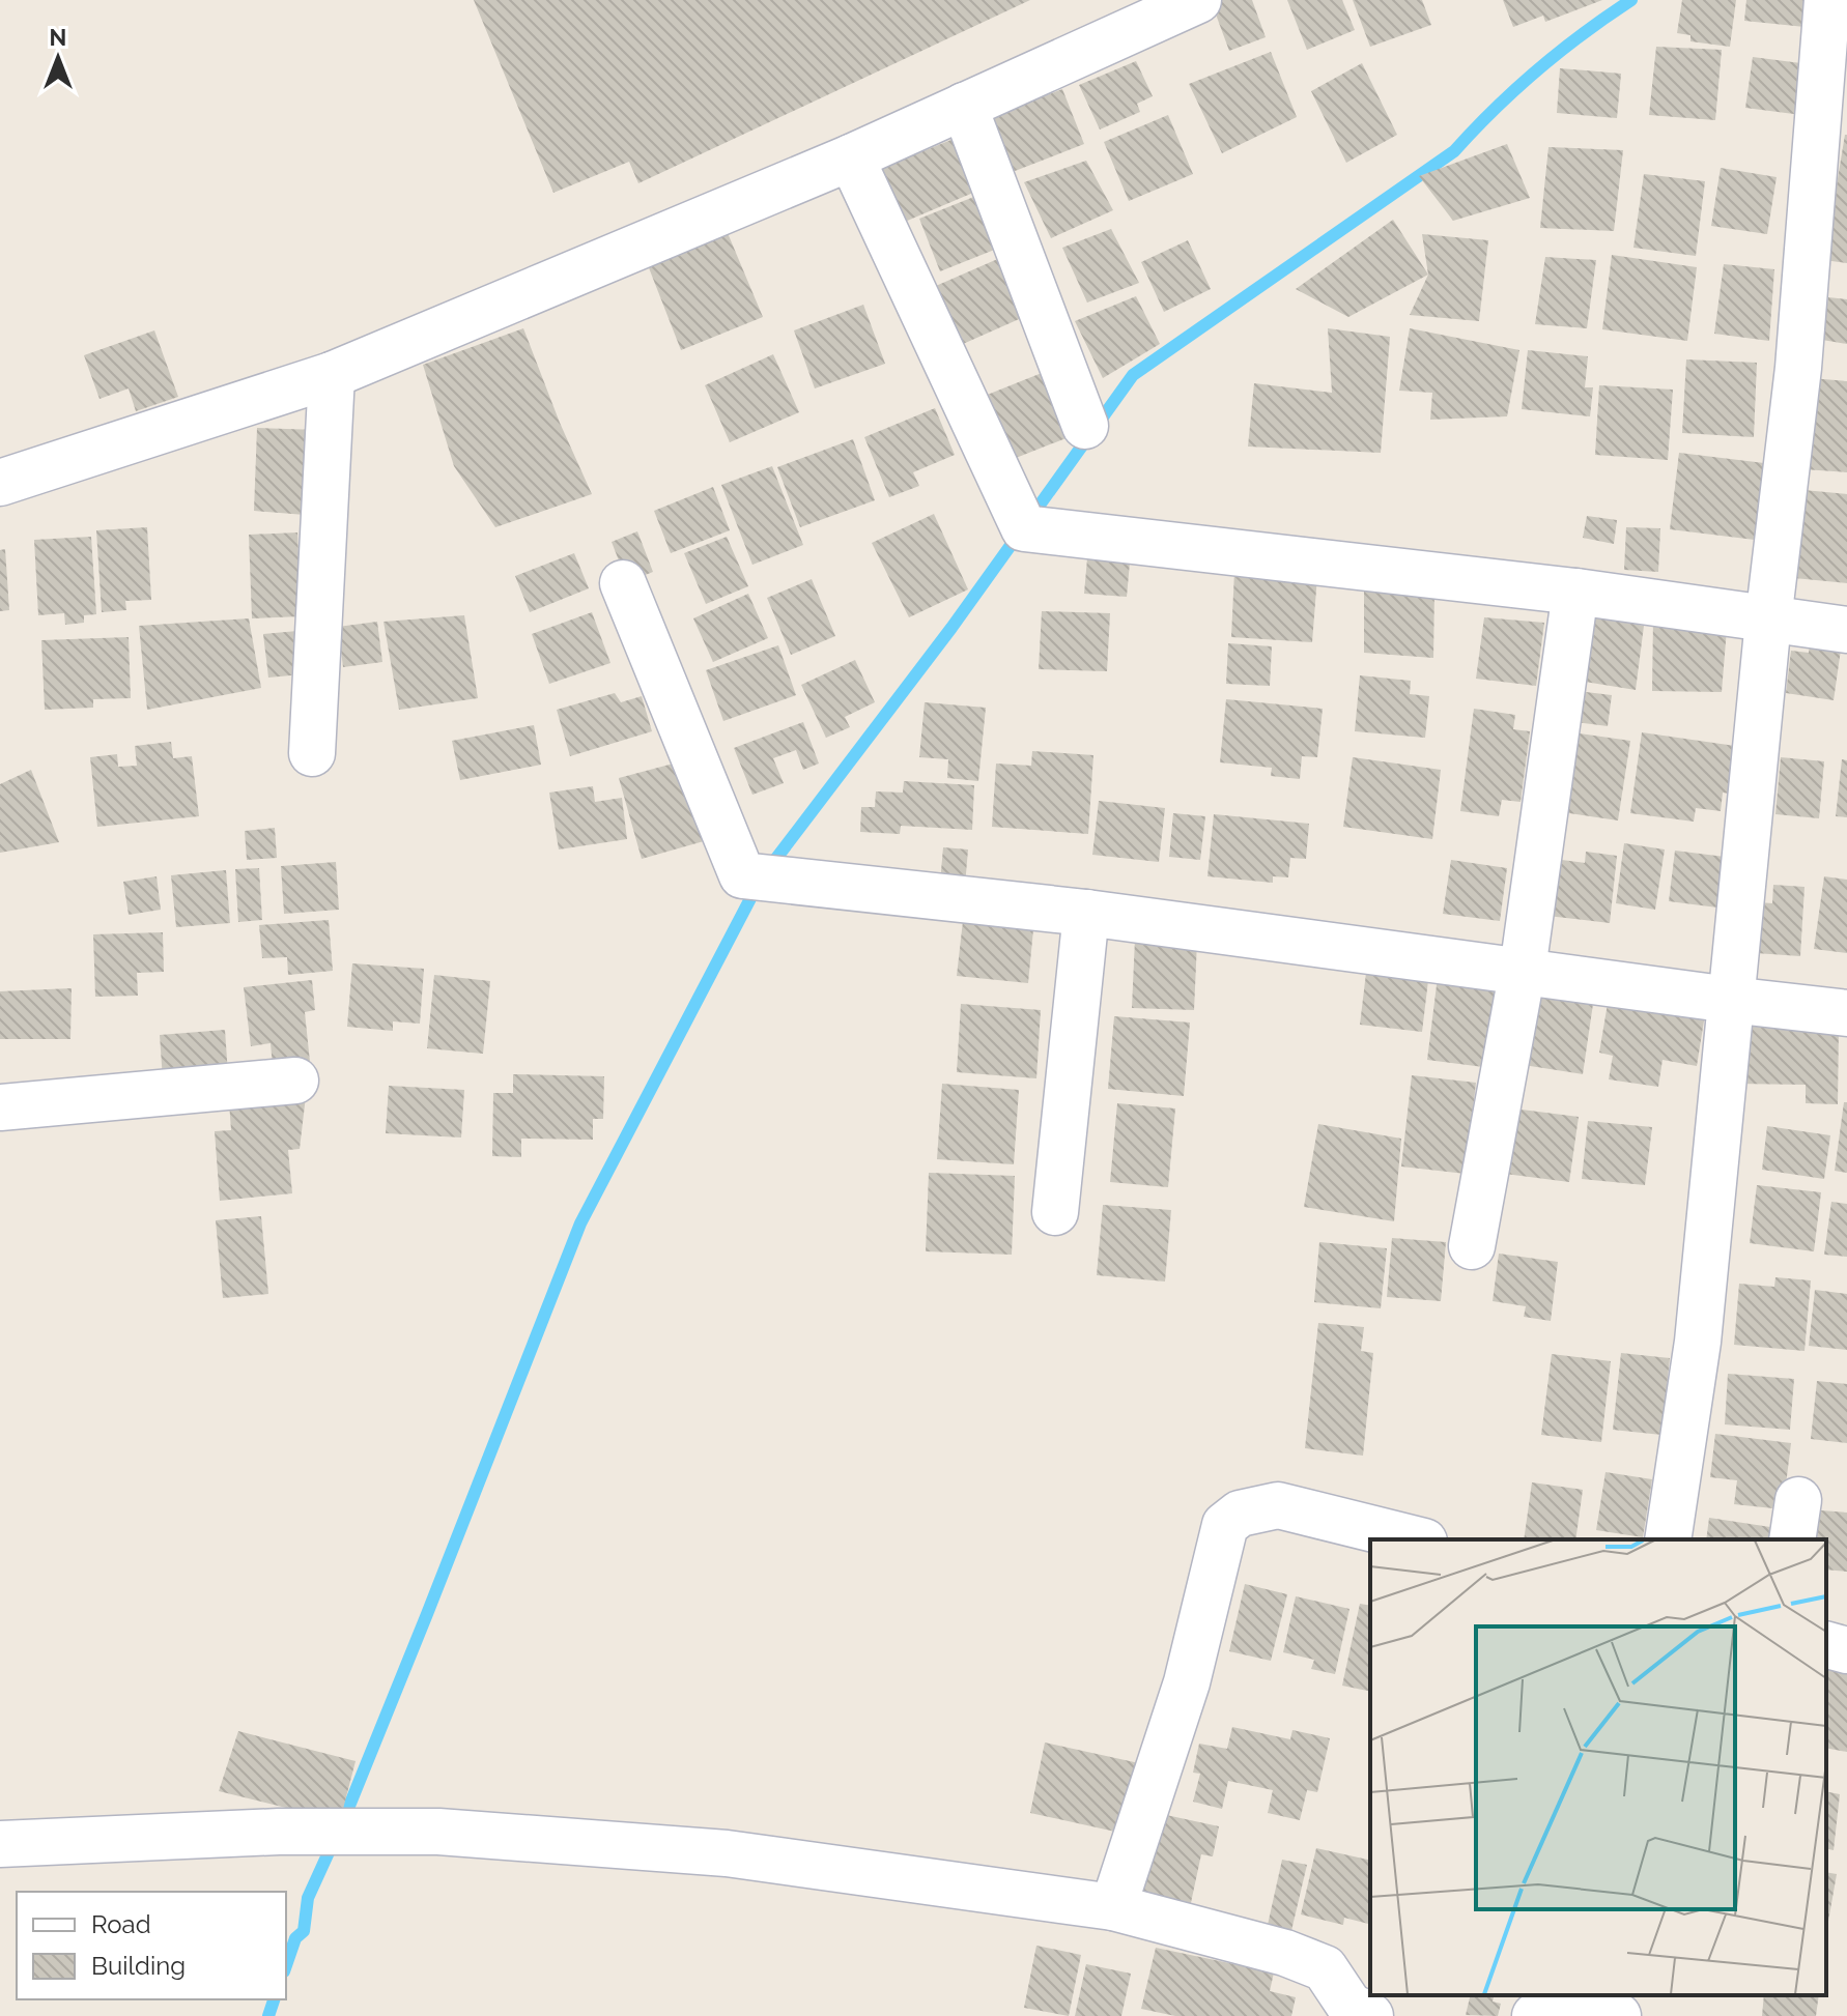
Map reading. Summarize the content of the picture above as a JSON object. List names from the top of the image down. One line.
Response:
{"legend":["Road","Building"],"north":"top"}
